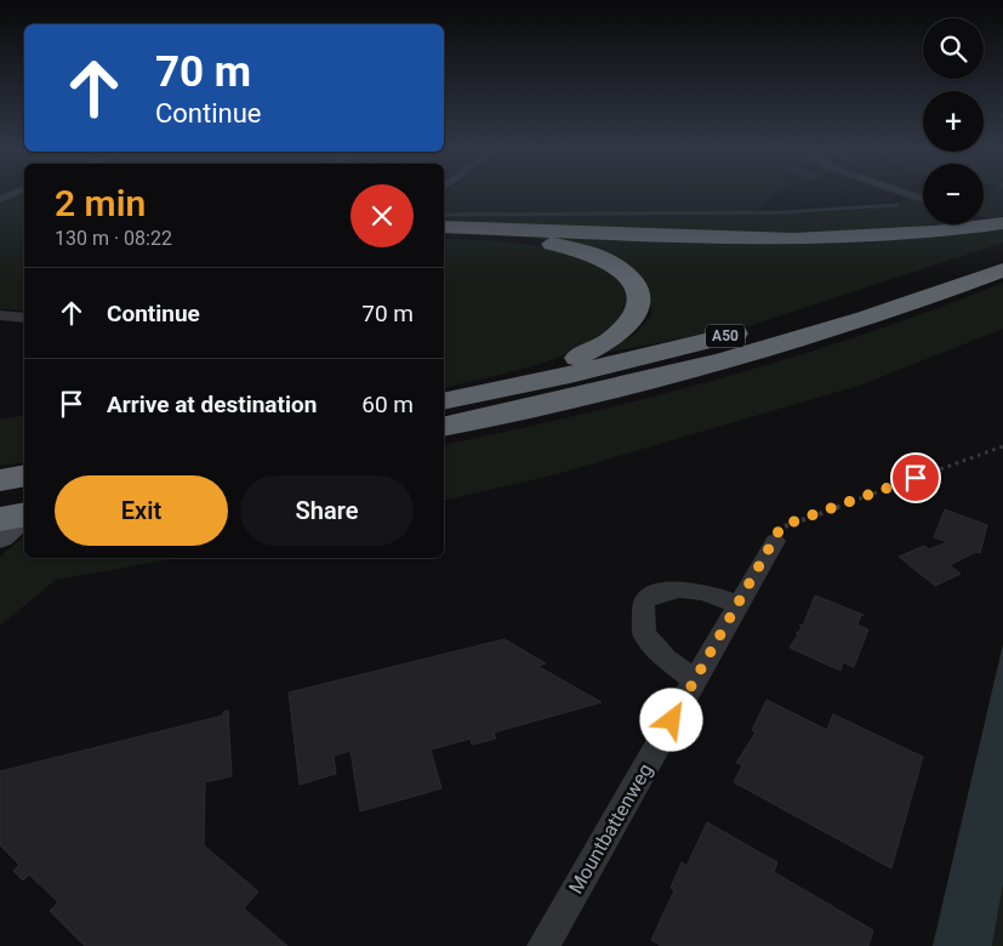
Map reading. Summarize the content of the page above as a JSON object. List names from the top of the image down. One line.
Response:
{"streets":{"highway":["A50"],"street":["Mountbattenweg"]},"page":{"map_buttons":["+","−"],"turn":["70 m","Continue"],"heading":["2 min","130 m · 08:22"],"list":[{"name":"Continue","value":"70 m"},{"name":"Arrive at destination","value":"60 m"}],"buttons":["Exit","Share"]}}
